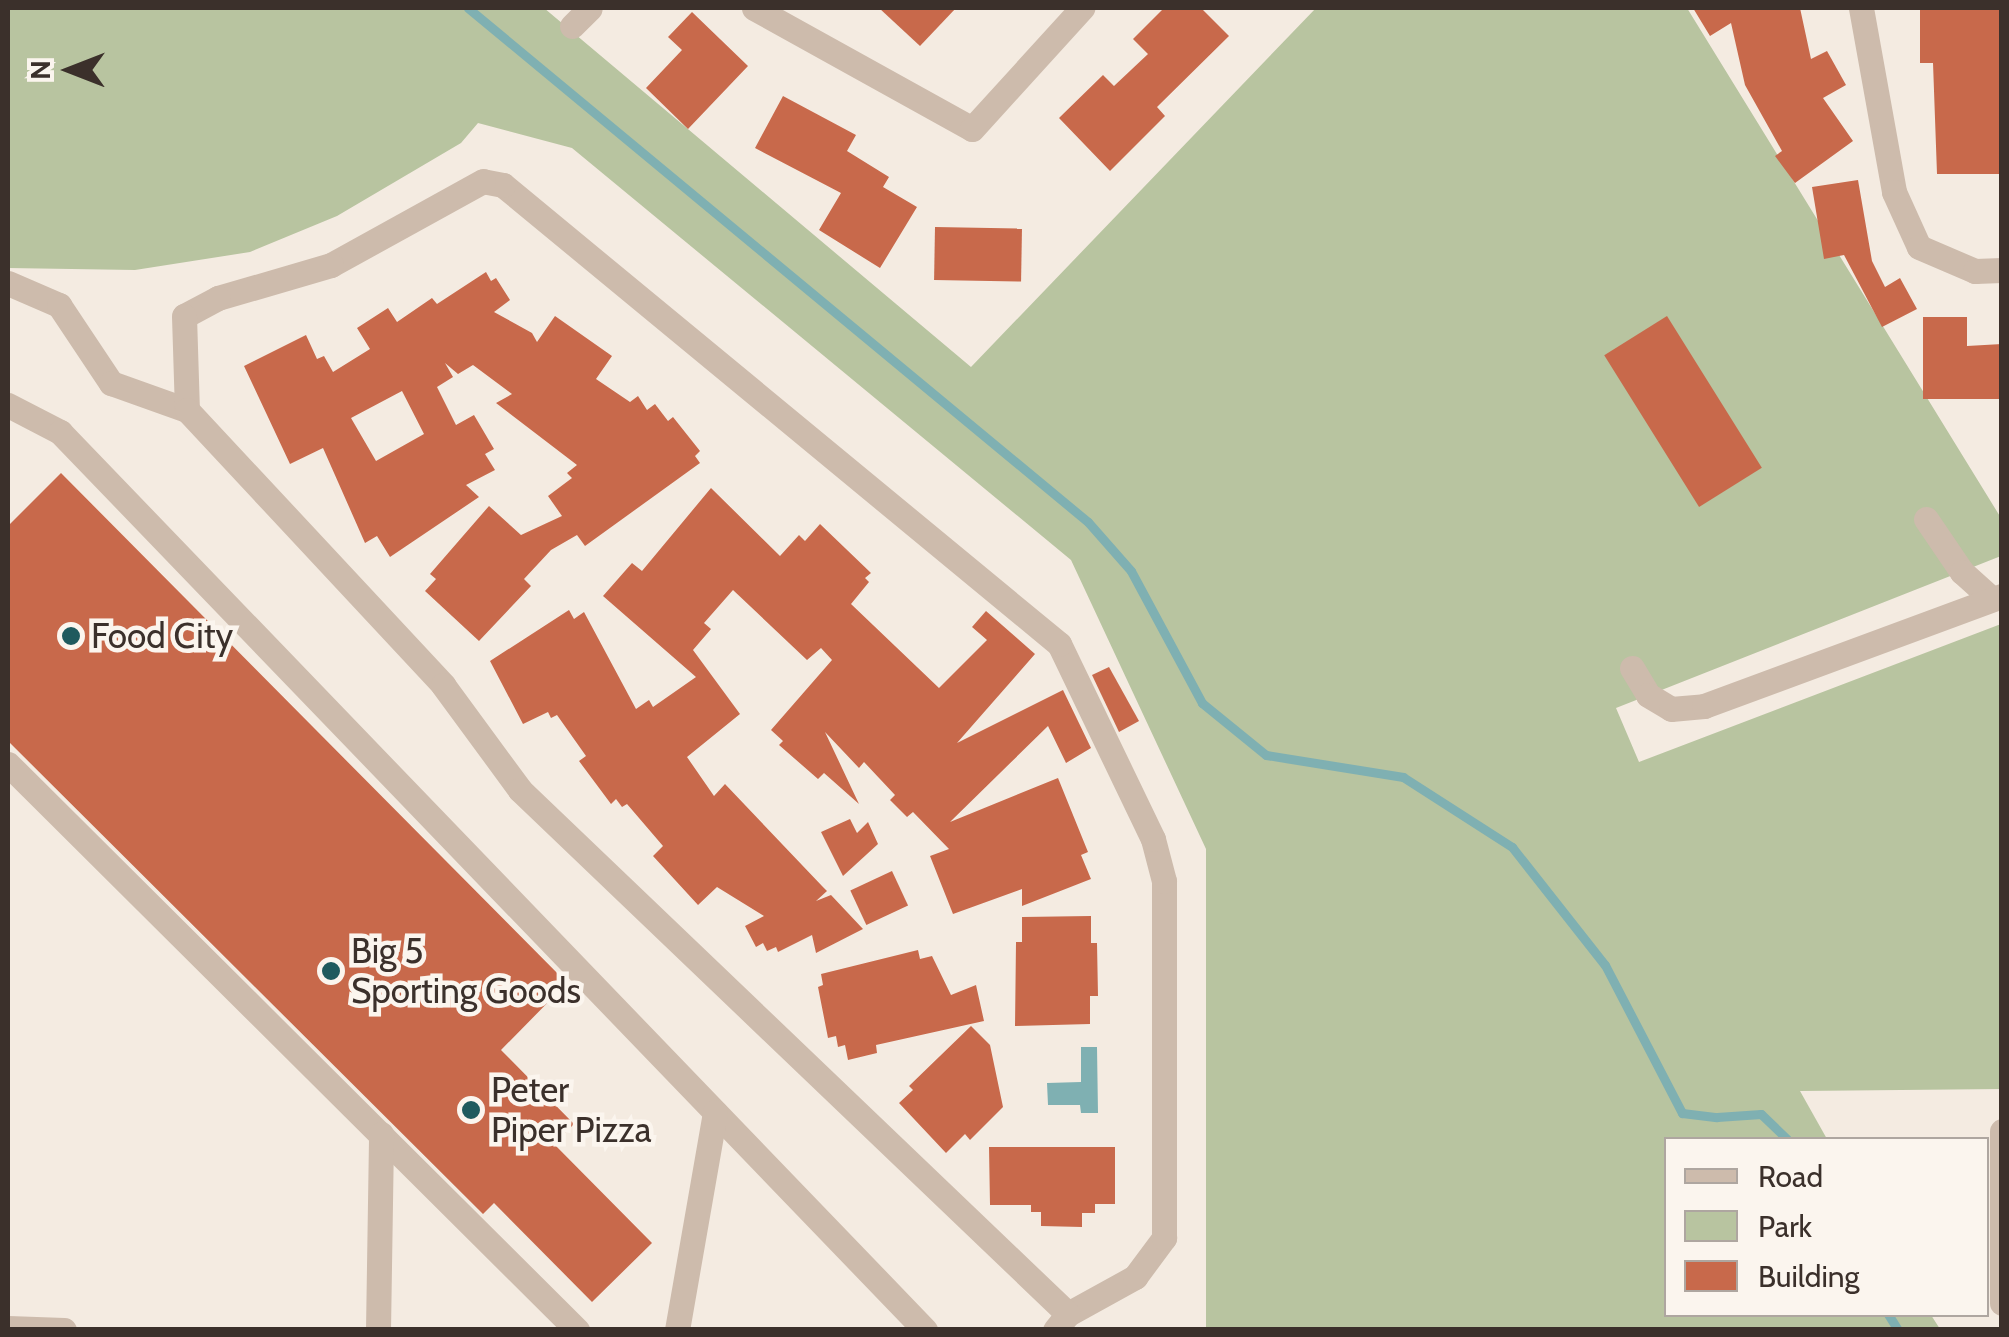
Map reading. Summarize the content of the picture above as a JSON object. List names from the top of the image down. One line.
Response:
{"places":["Food City","Big 5 Sporting Goods","Peter Piper Pizza"],"legend":["Road","Park","Building"],"north":"left"}
